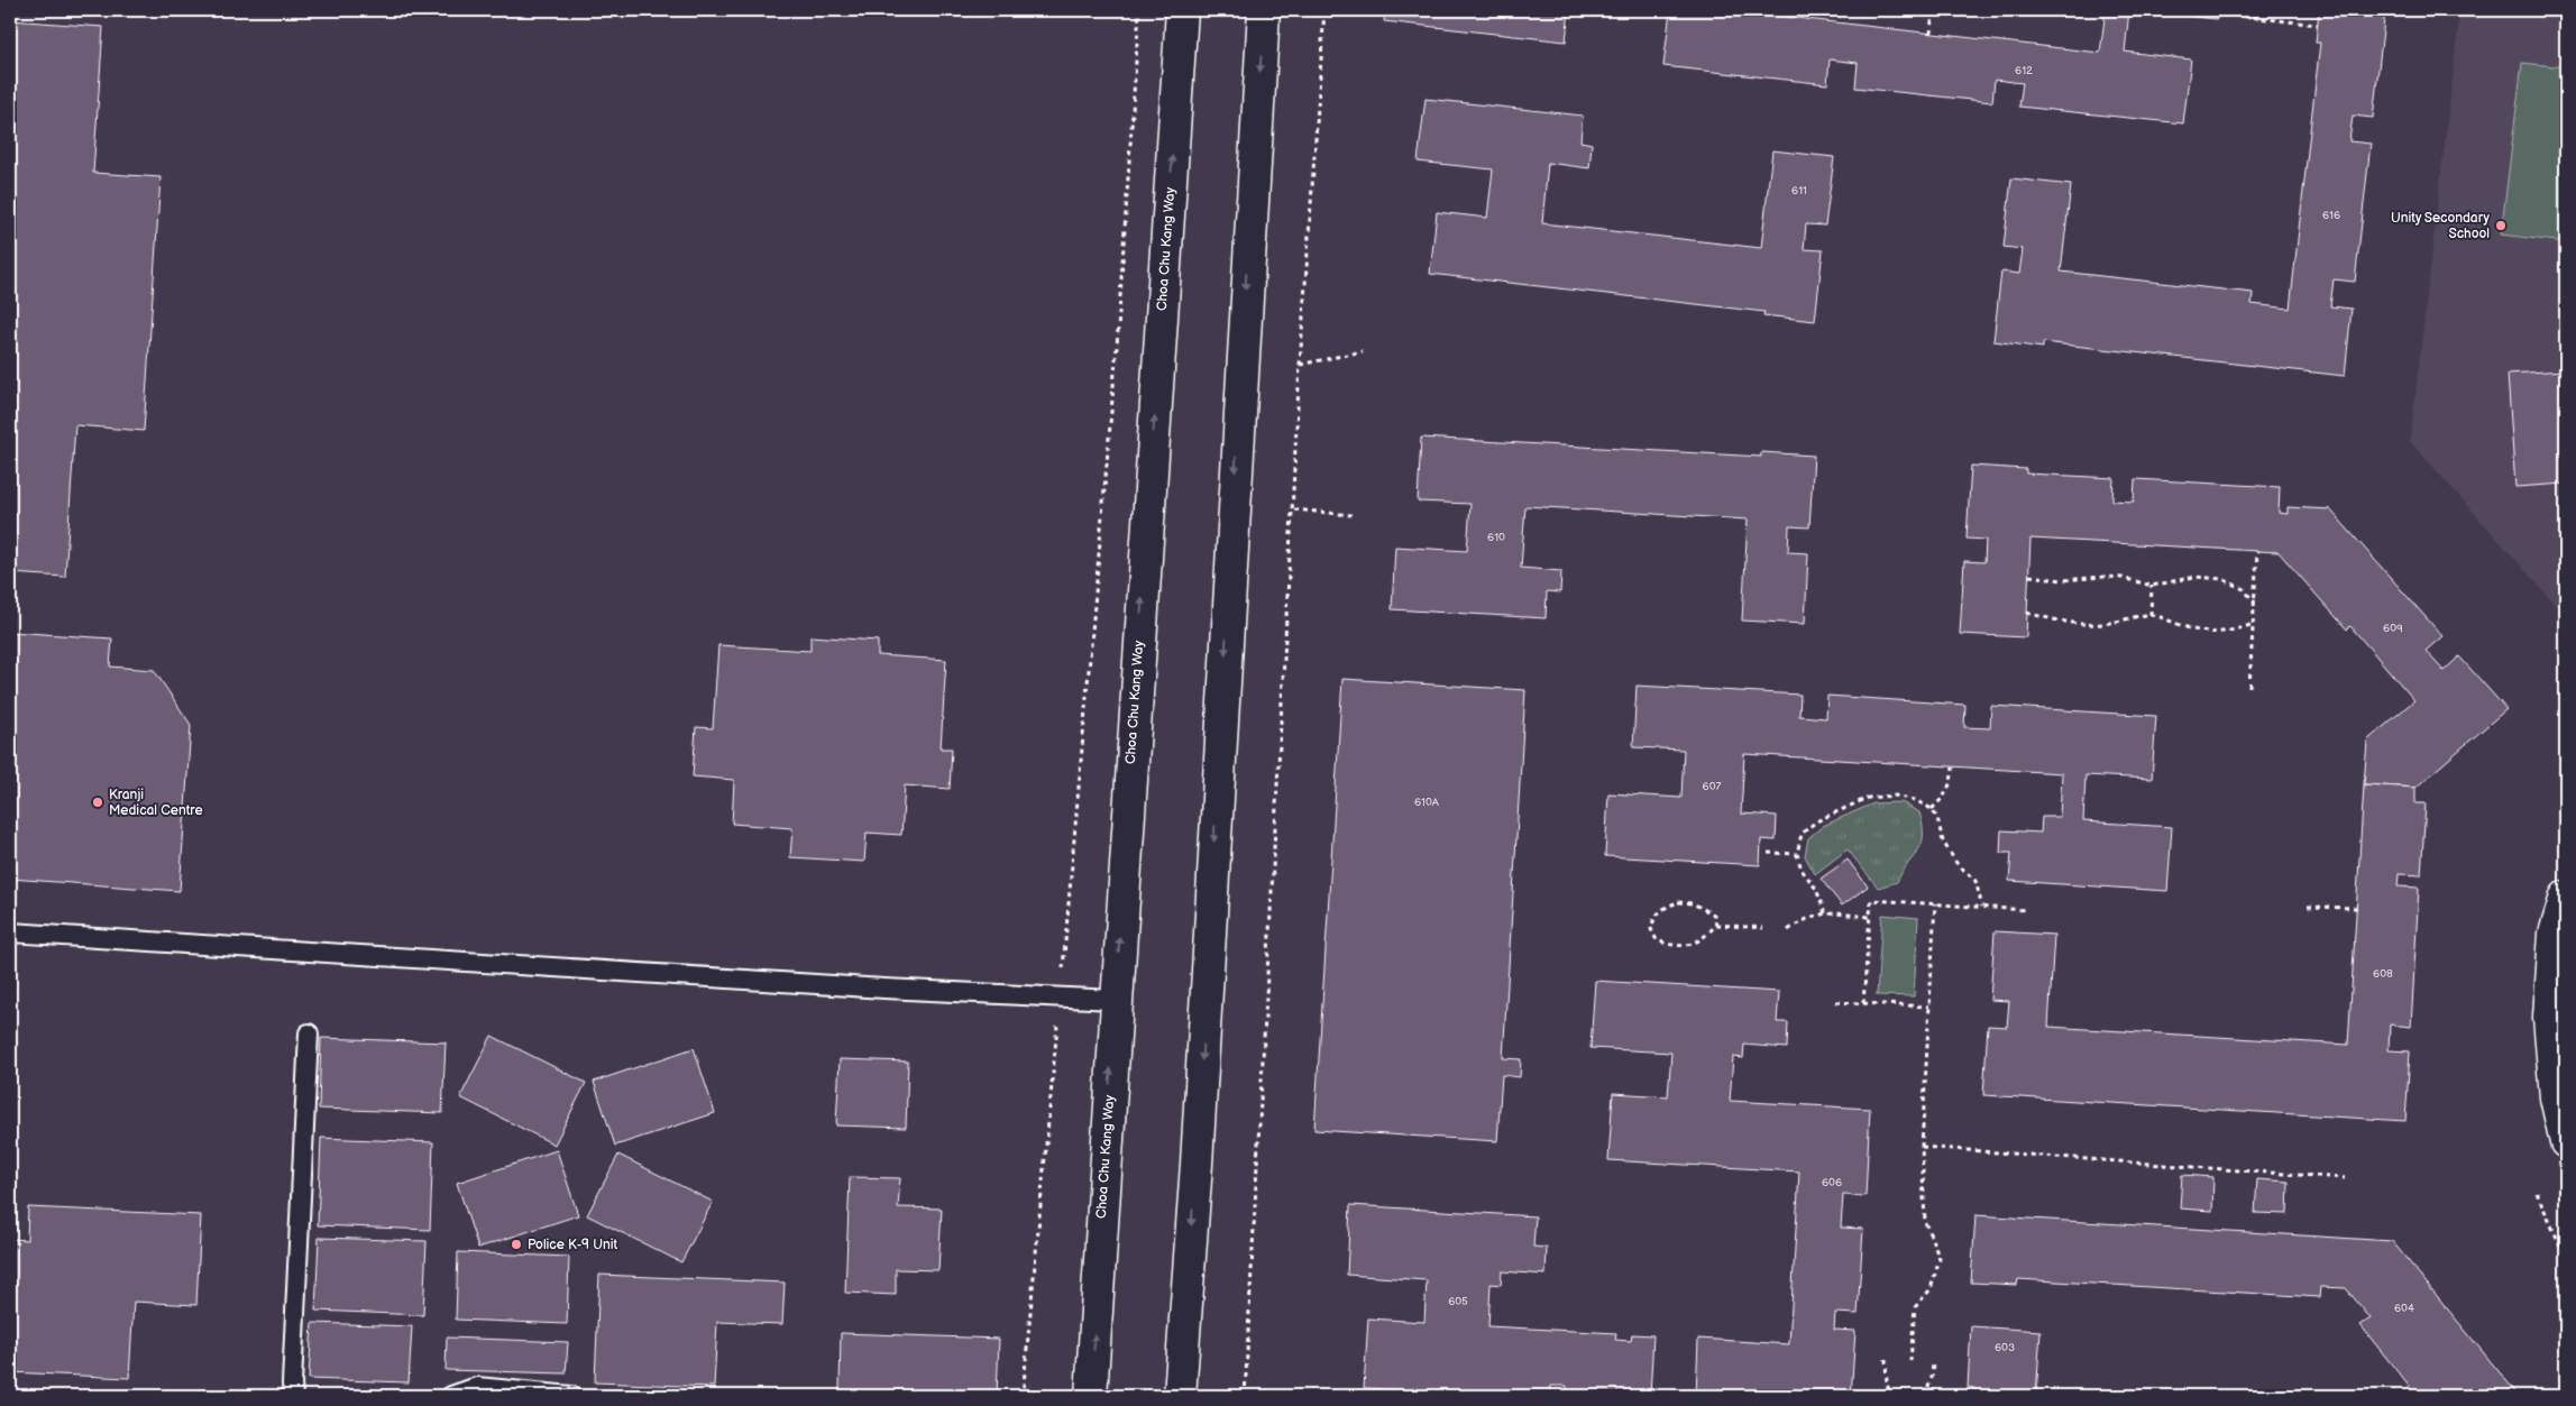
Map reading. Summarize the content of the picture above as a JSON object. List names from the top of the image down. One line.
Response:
{"streets":{"main road":["Choa Chu Kang Way"]},"places":["Unity Secondary School","Kranji Medical Centre","Police K-9 Unit"],"house_numbers":["612","611","616","610","609","607","610A","608","606","605","604","603"]}
